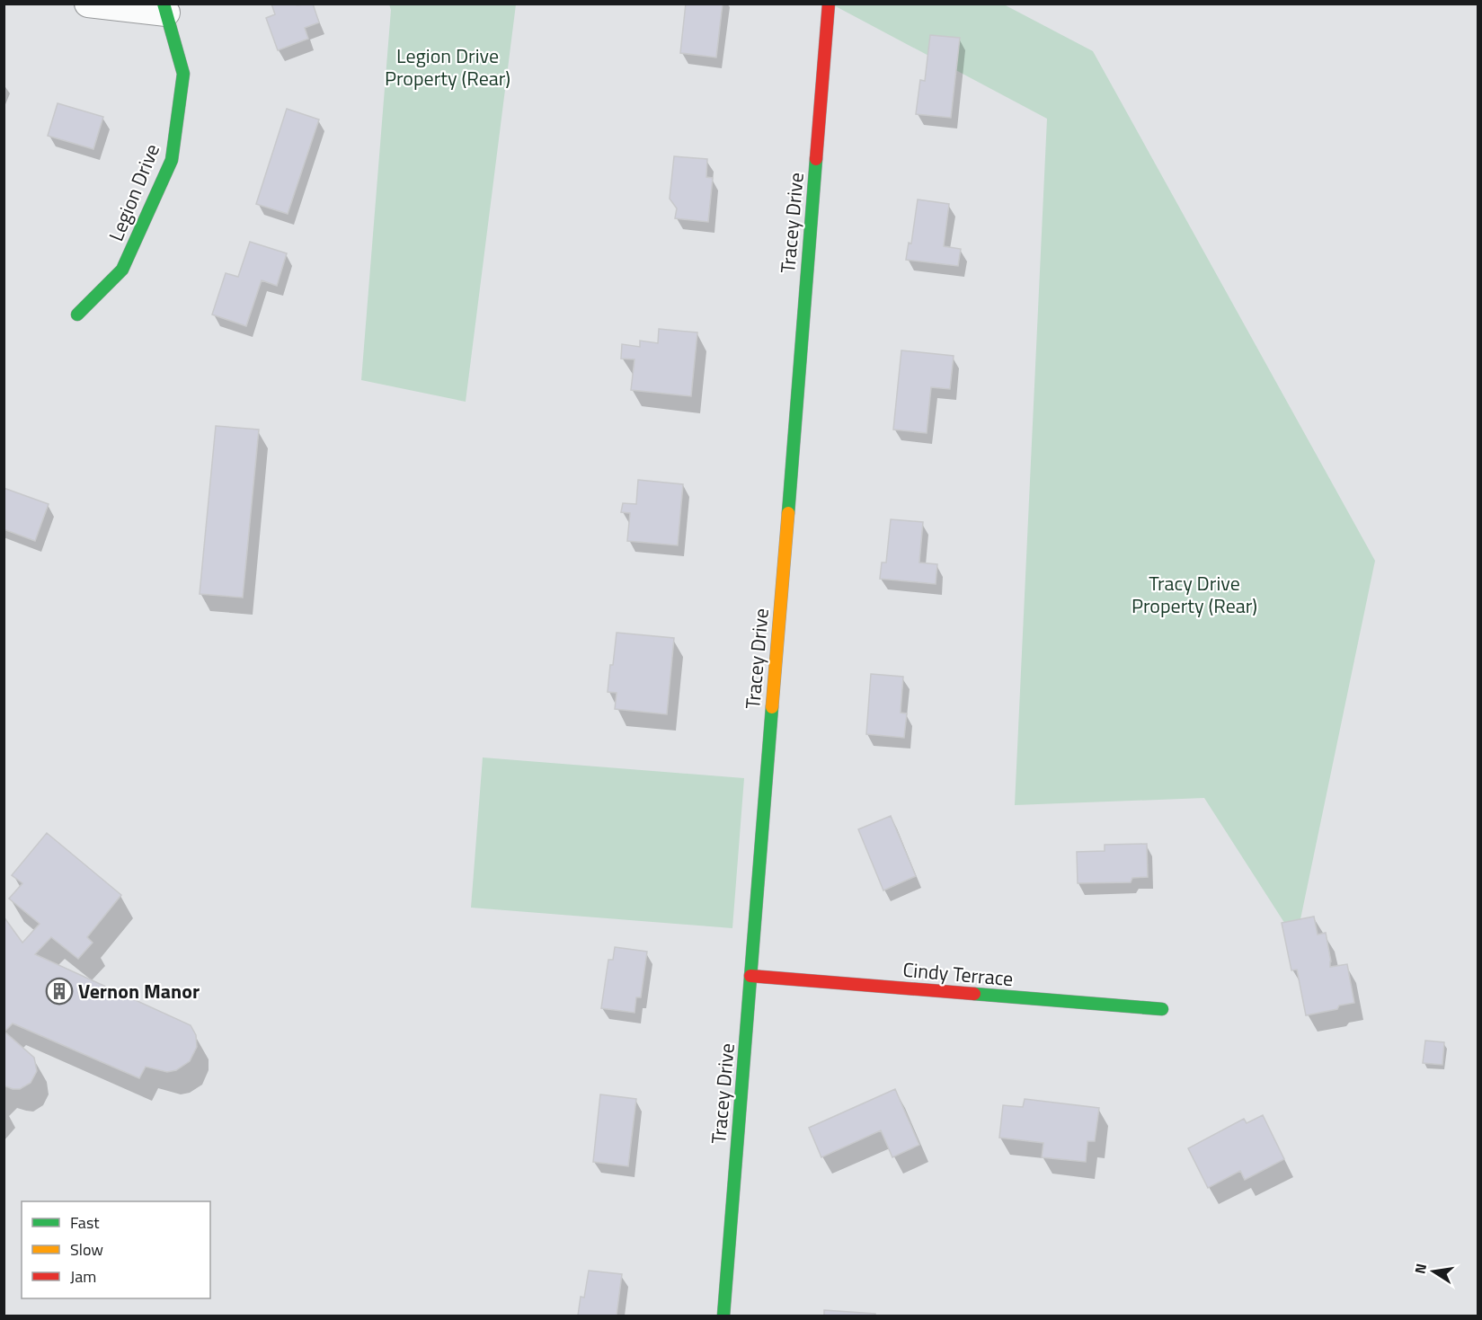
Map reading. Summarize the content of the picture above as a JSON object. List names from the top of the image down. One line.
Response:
{"streets":{"street":["Legion Drive","Tracey Drive","Cindy Terrace"]},"crossings":[["Tracey Drive","Cindy Terrace"]],"parks":["Legion Drive Property (Rear)","Tracy Drive Property (Rear)"],"places":{"building":["Vernon Manor"]},"legend":["Fast","Slow","Jam"],"north":"left"}
